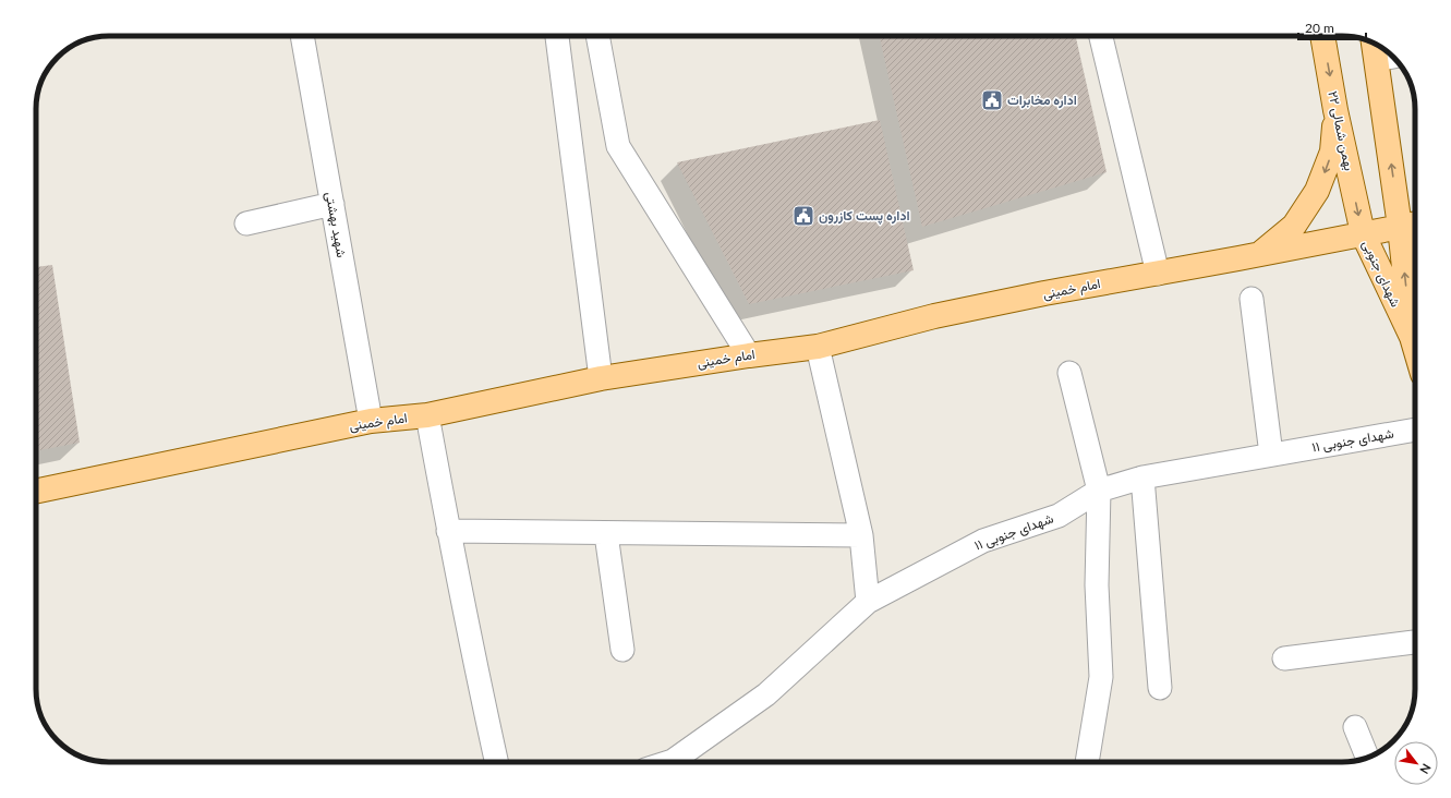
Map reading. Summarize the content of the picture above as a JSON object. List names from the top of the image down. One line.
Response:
{"streets":{"main road":["۲۲ بهمن شمالی","شهدای جنوبی","امام خمینی"],"street":["شهید بهشتی","۱۱ شهدای جنوبی"]},"crossings":[["۲۲ بهمن شمالی","شهدای جنوبی"],["۲۲ بهمن شمالی","امام خمینی"],["شهید بهشتی","امام خمینی"],["شهدای جنوبی","امام خمینی"]],"places":{"public building":["اداره مخابرات","اداره پست کازرون"]},"scale_bar":"20 m","north":"bottom right"}
